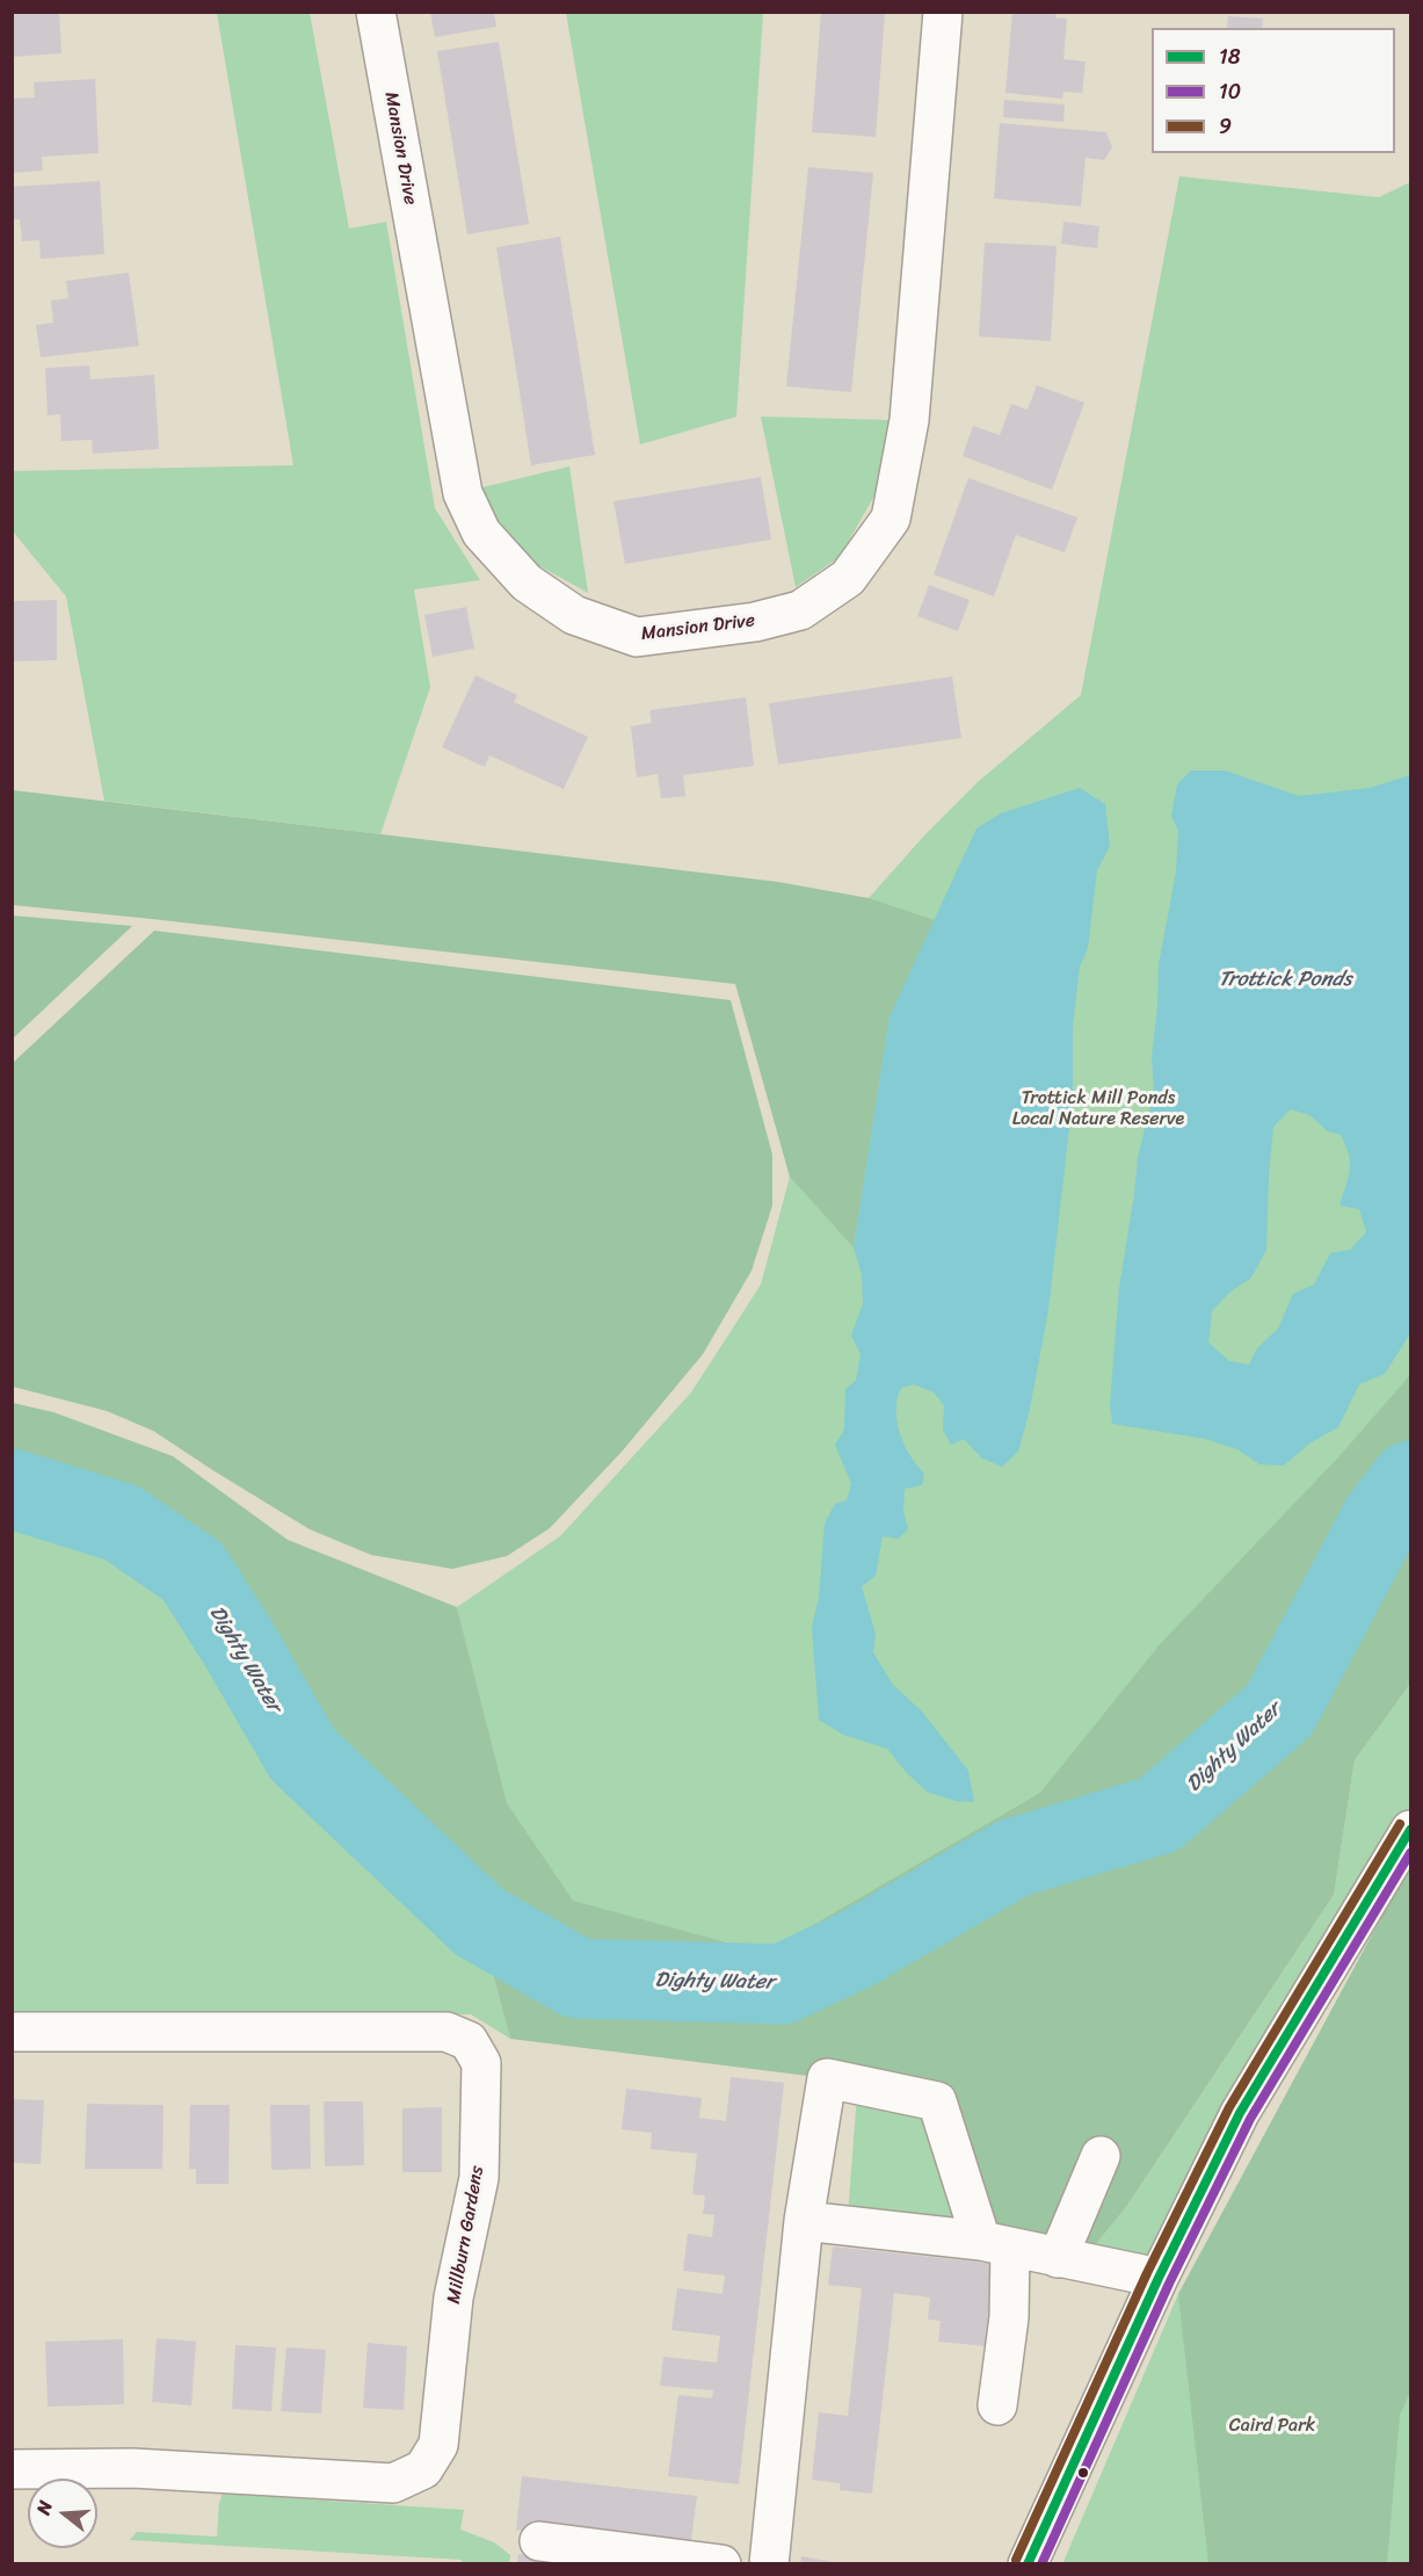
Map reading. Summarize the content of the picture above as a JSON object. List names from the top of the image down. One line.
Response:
{"streets":{"street":["Mansion Drive","Millburn Gardens"]},"water":["Trottick Ponds","Dighty Water"],"parks":["Trottick Mill Ponds Local Nature Reserve","Caird Park"],"lines":["transit line 9","transit line 18","transit line 10"],"legend":["18","10","9"],"north":"left"}
